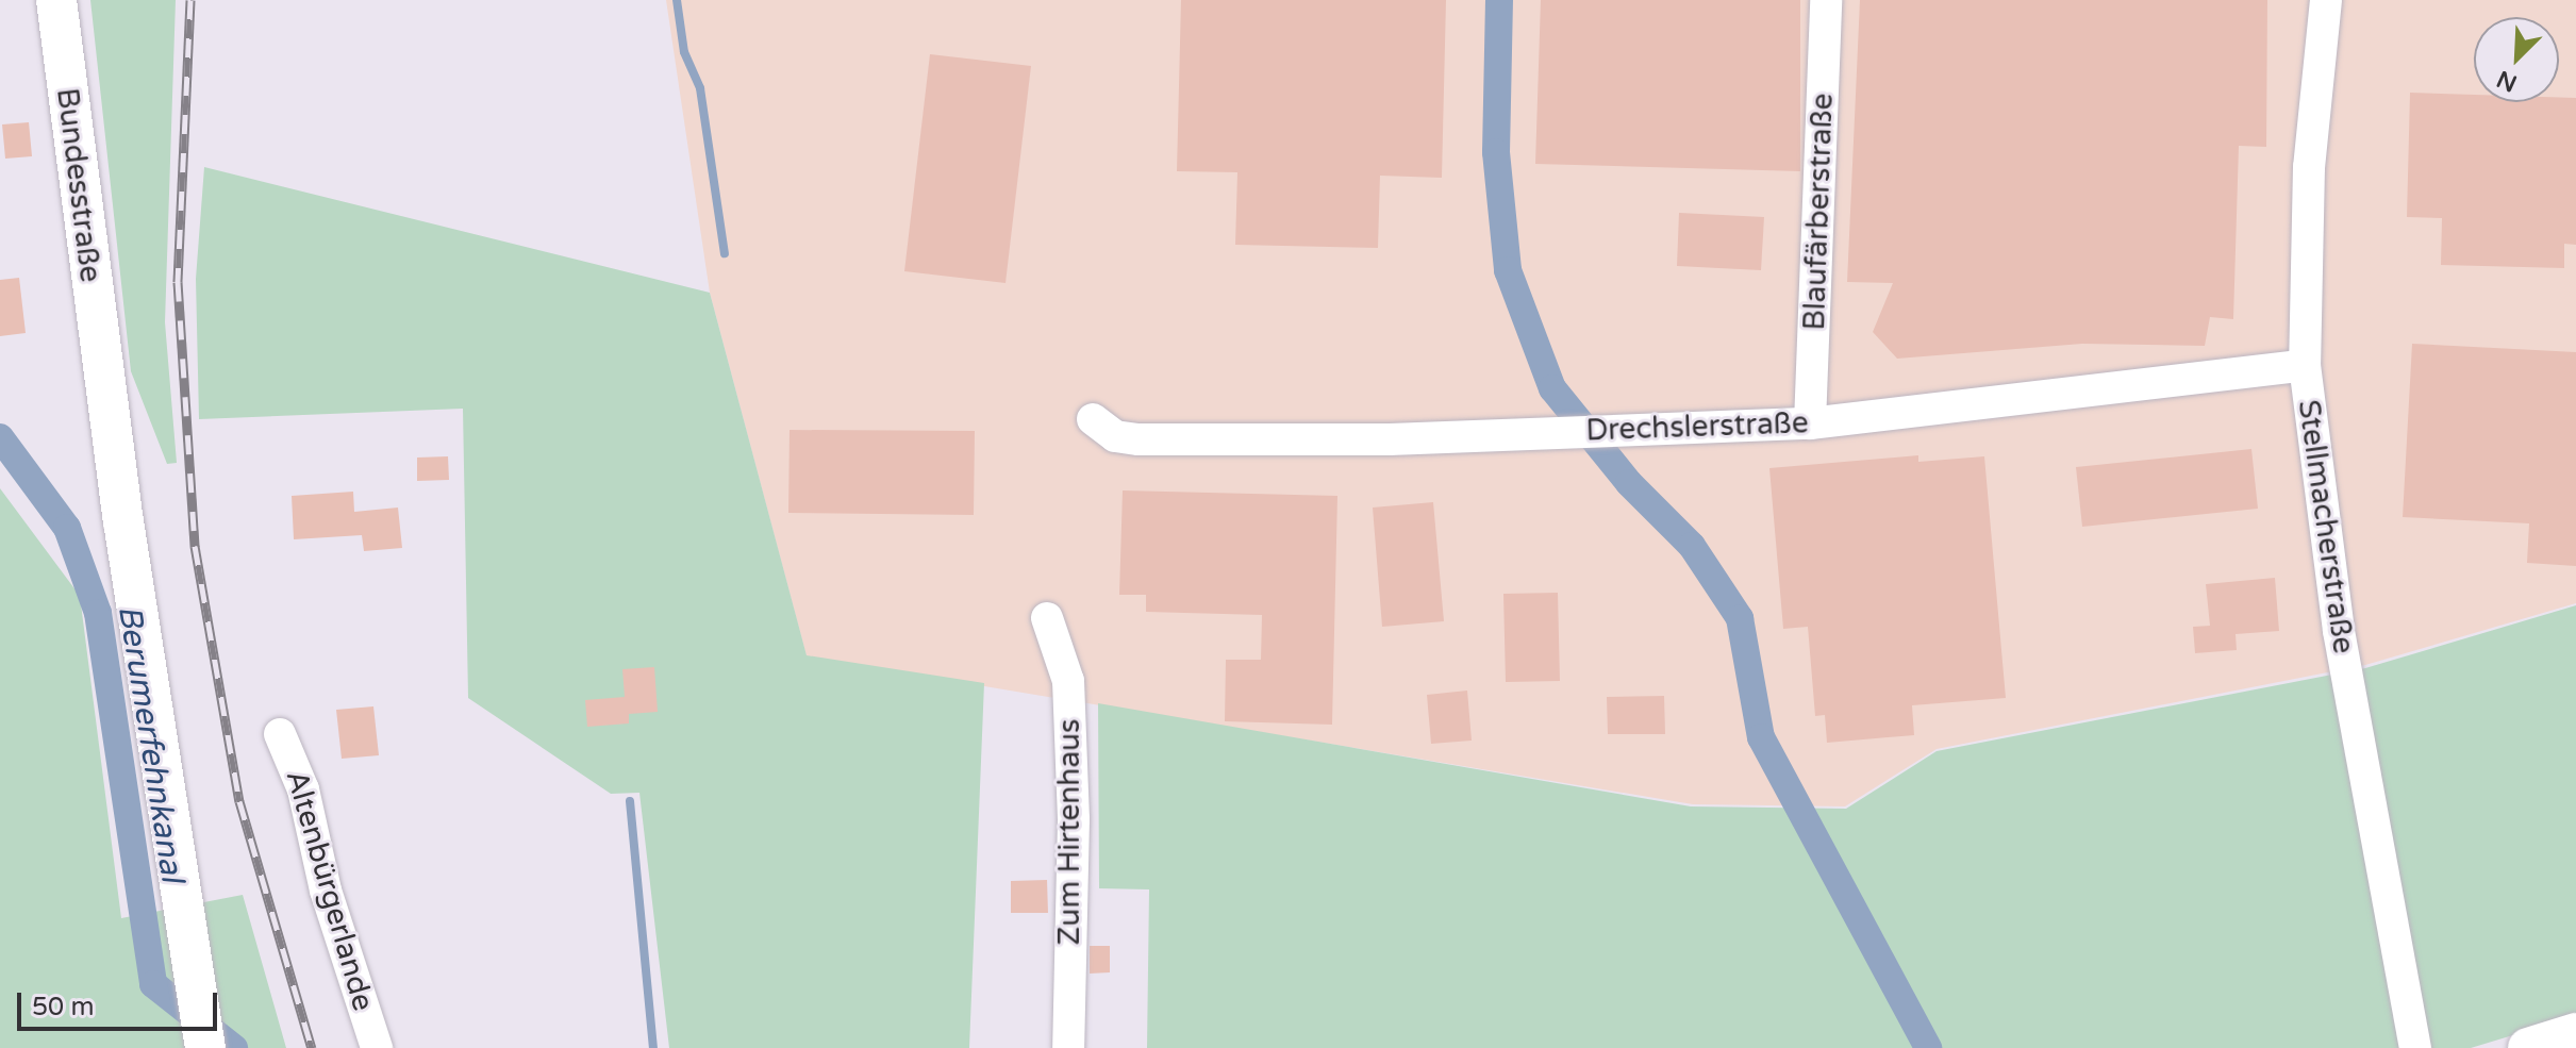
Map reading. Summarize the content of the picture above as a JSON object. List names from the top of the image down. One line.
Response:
{"streets":{"main road":["Bundesstraße"],"street":["Blaufärberstraße","Drechslerstraße","Stellmacherstraße","Zum Hirtenhaus","Altenbürgerlande"]},"crossings":[["Blaufärberstraße","Drechslerstraße"],["Drechslerstraße","Stellmacherstraße"]],"water":["Berumerfehnkanal"],"scale_bar":"50 m","north":"bottom left"}
